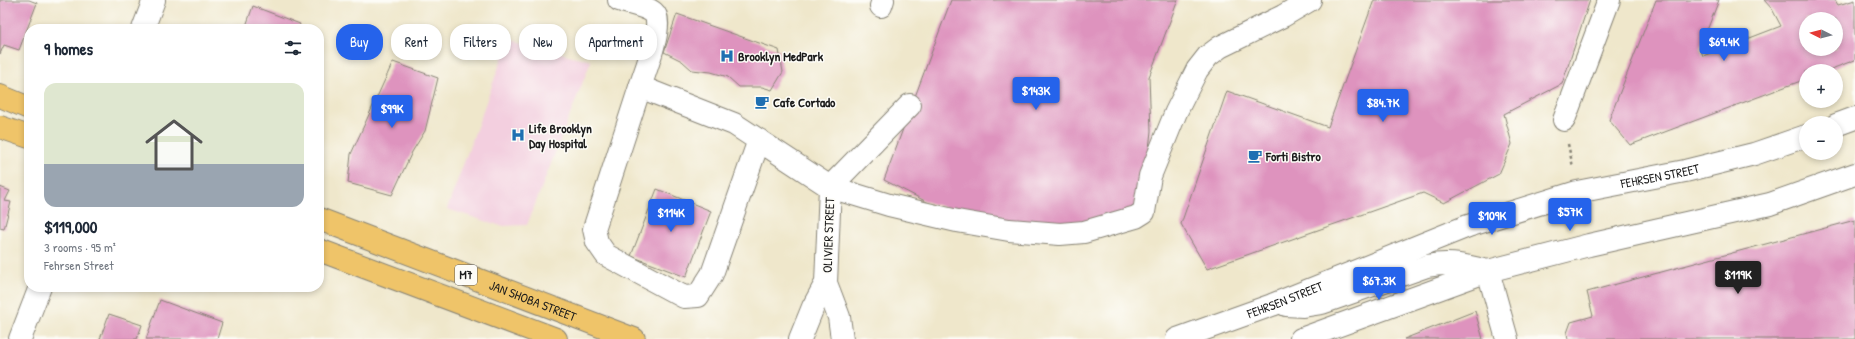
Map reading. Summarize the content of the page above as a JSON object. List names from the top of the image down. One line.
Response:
{"streets":{"main road":["M7","JAN SHOBA STREET"],"street":["FEHRSEN STREET","OLIVIER STREET"]},"places":{"hospital":["Brooklyn MedPark","Life Brooklyn Day Hospital"],"cafe":["Cafe Cortado","Forti Bistro"]},"north":"left","page":{"map_buttons":["+","−"],"chip":["Buy","Rent","Filters","New","Apartment"],"heading":"9 homes","price":["$69.4K","$143K","$84.7K","$99K","$57K","$114K","$109K","$119K","$67.3K"],"list":[{"name":"$119,000","note":"3 rooms · 95 m² · Fehrsen Street"}]}}
